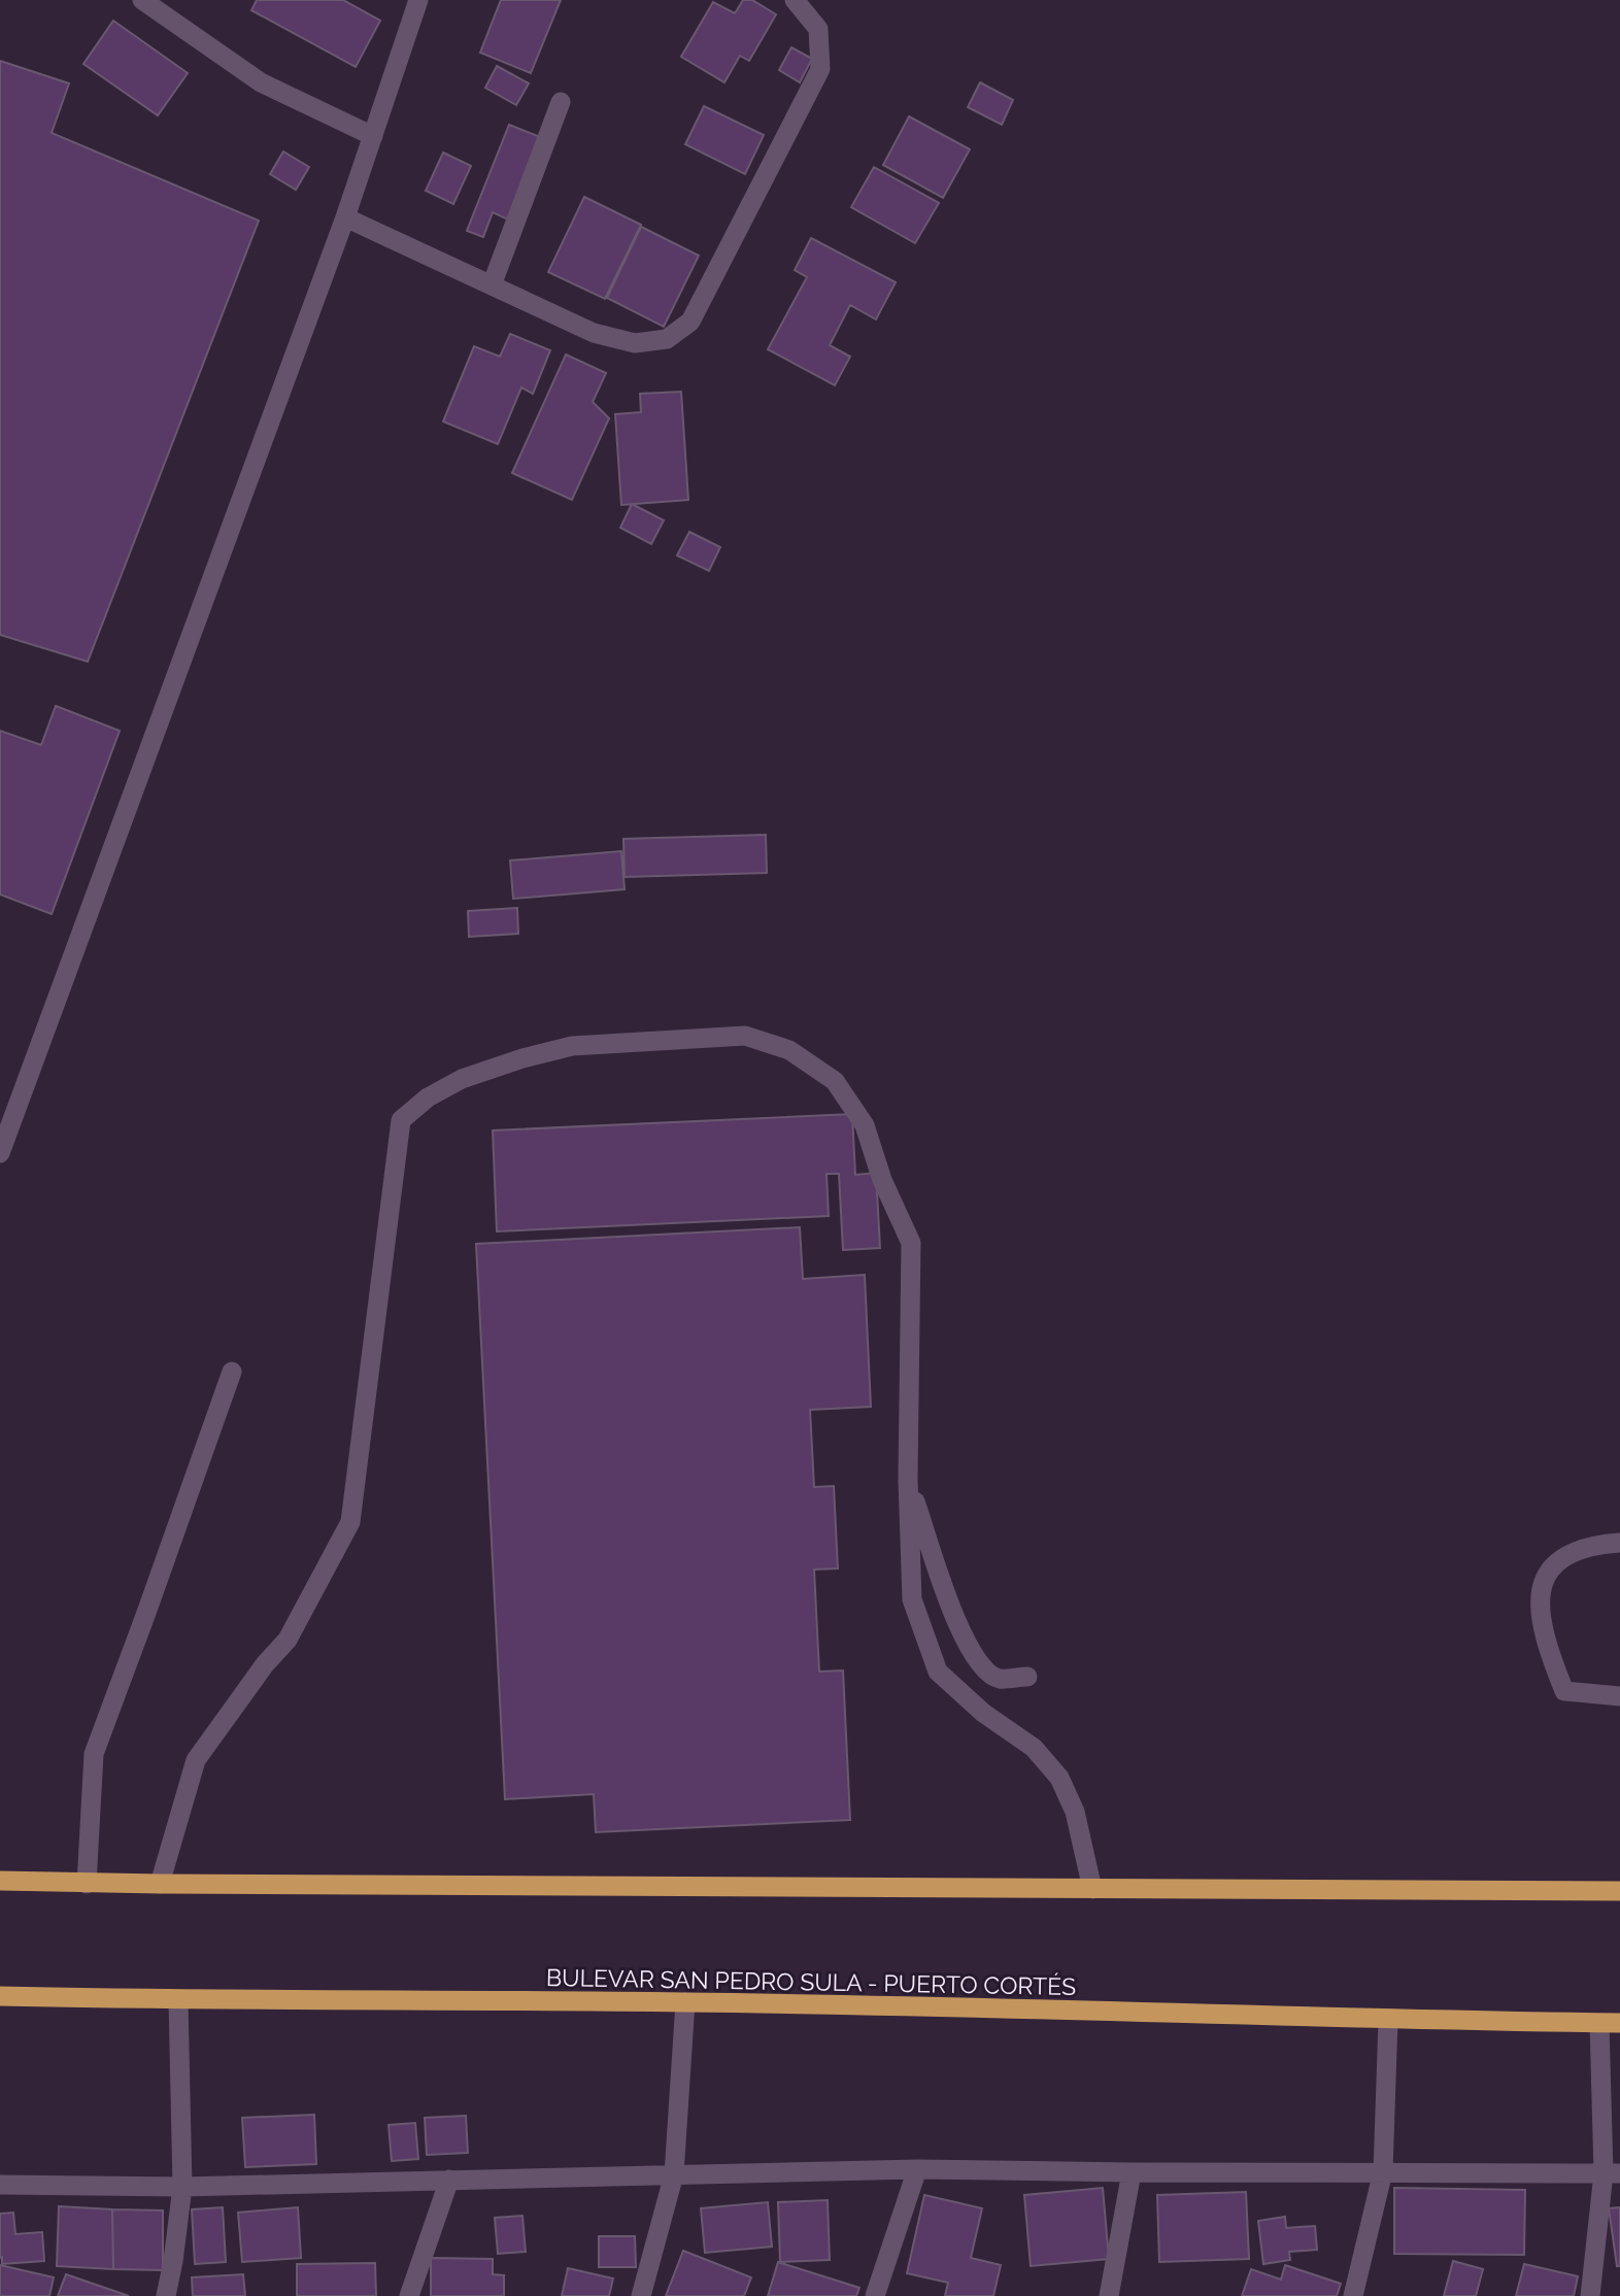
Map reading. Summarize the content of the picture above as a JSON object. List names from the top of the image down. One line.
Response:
{"streets":{"highway":["BULEVAR SAN PEDRO SULA - PUERTO CORTÉS"]}}
